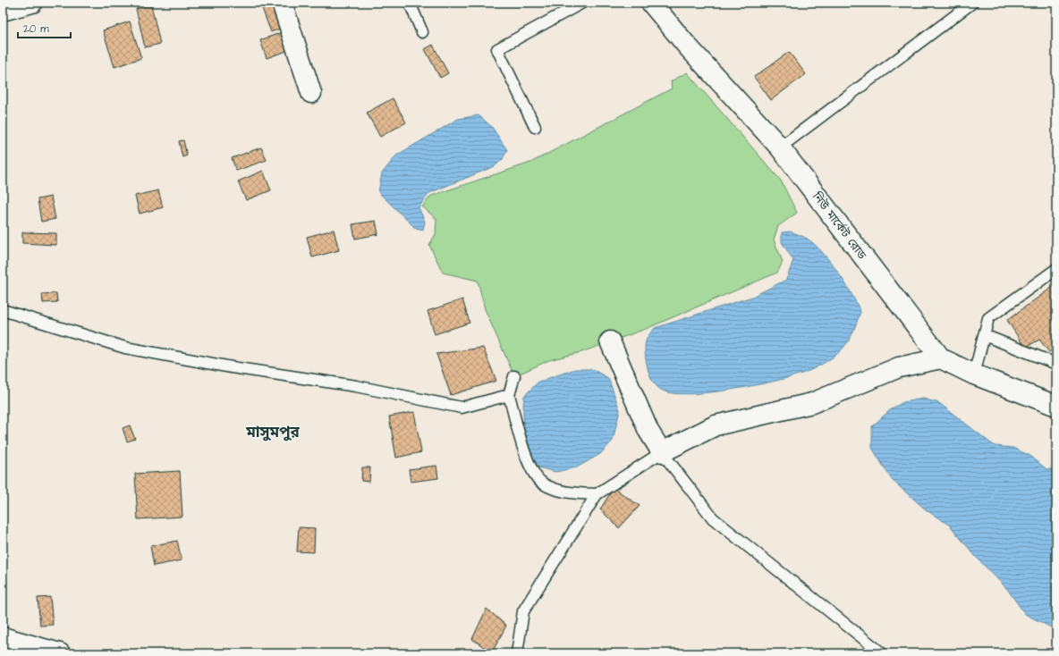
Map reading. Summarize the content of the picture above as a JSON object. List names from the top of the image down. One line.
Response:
{"streets":{"street":["নিউ মার্কেট রোড"]},"districts":["মাসুমপুর"],"scale_bar":"20 m"}
